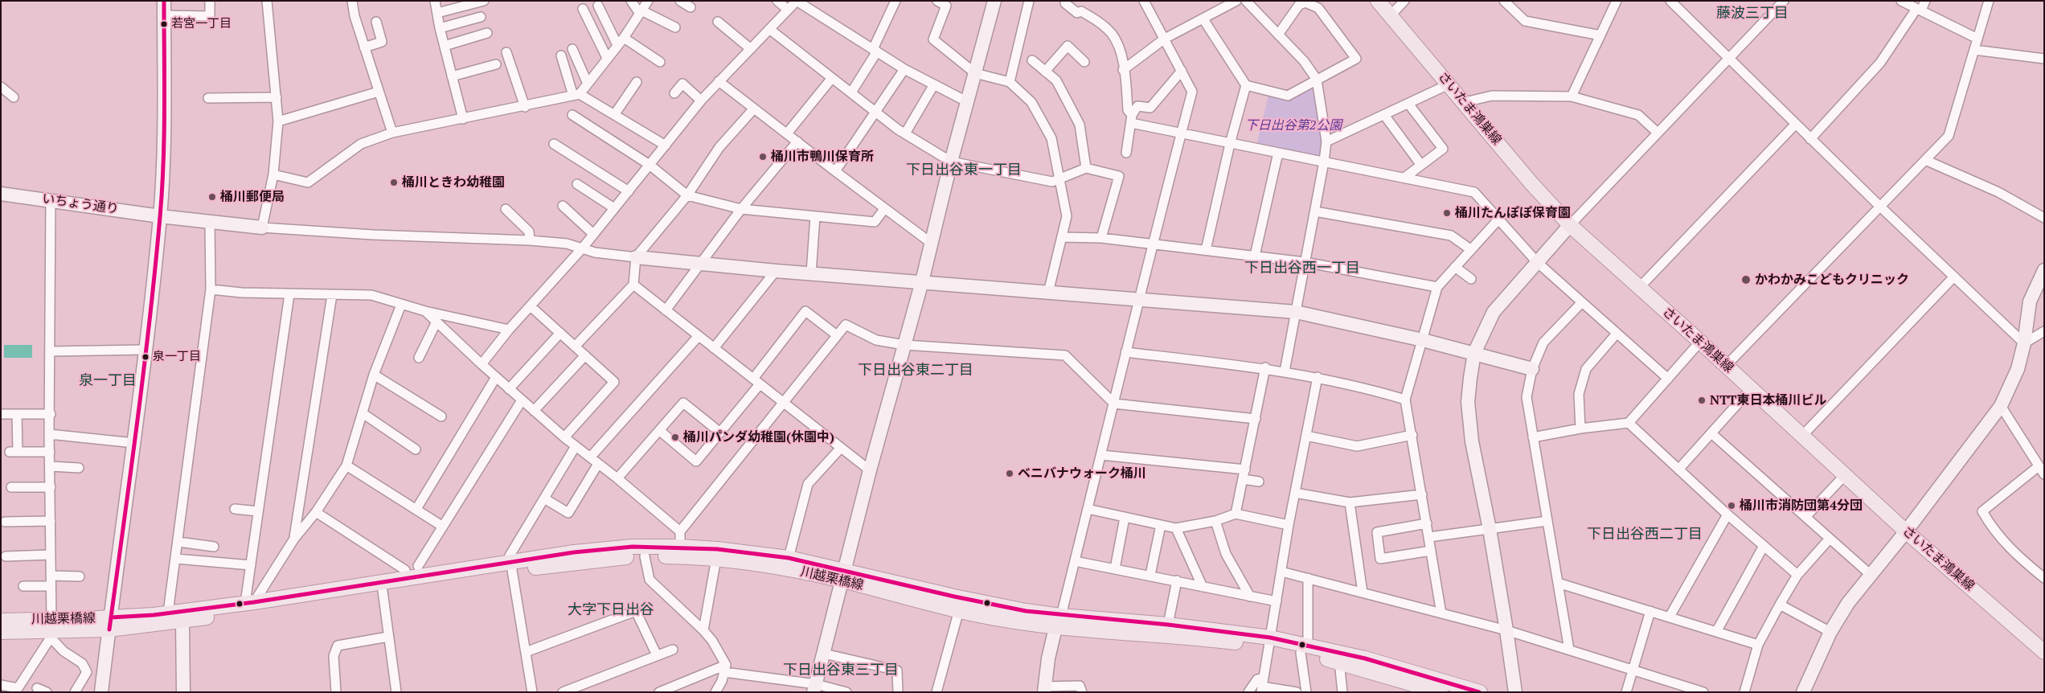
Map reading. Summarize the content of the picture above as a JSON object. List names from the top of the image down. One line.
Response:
{"streets":{"main road":["さいたま鴻巣線","川越栗橋線"],"street":["いちょう通り"]},"districts":["藤波三丁目","下日出谷東一丁目","下日出谷西一丁目","下日出谷東二丁目","泉一丁目","下日出谷西二丁目","大字下日出谷","下日出谷東三丁目"],"parks":["下日出谷第2公園"],"places":["若宮一丁目","桶川市鴨川保育所","桶川ときわ幼稚園","桶川郵便局","桶川たんぽぽ保育園","かわかみこどもクリニック","泉一丁目","NTT東日本桶川ビル","桶川パンダ幼稚園(休園中)","ベニバナウォーク桶川","桶川市消防団第4分団"]}
